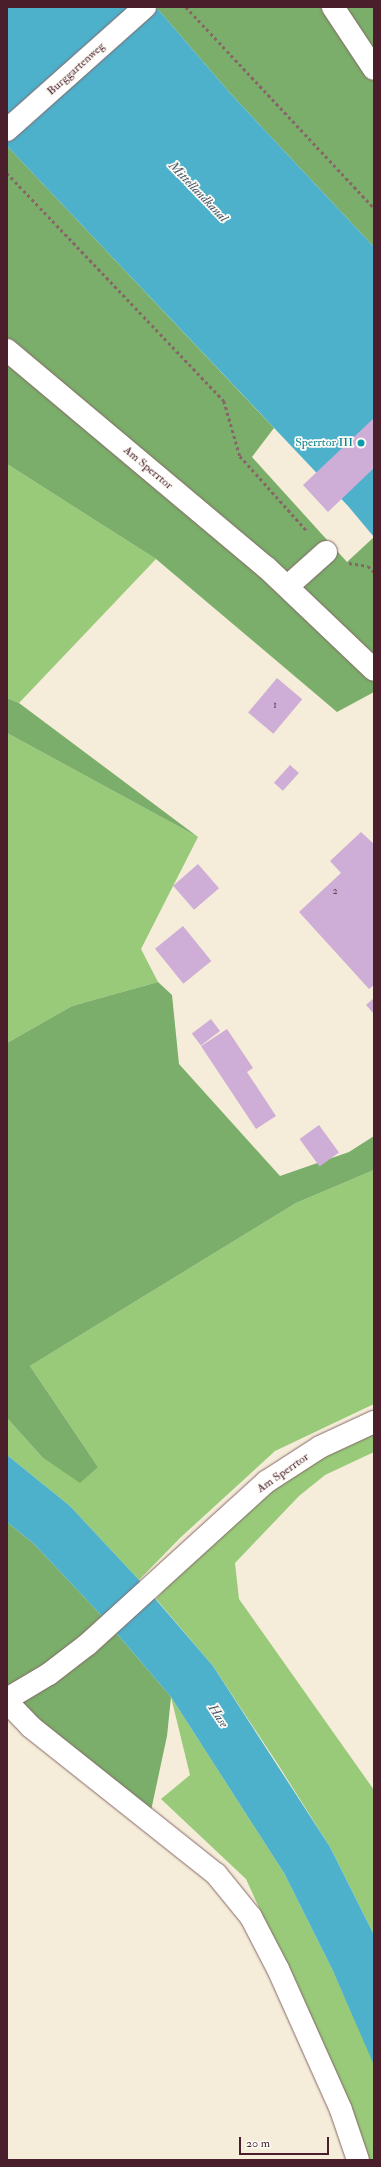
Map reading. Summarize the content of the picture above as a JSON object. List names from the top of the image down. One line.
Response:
{"streets":{"street":["Burggartenweg","Am Sperrtor"]},"water":["Mittellandkanal","Hase"],"places":["Sperrtor III"],"house_numbers":["1","2"],"scale_bar":"20 m"}
